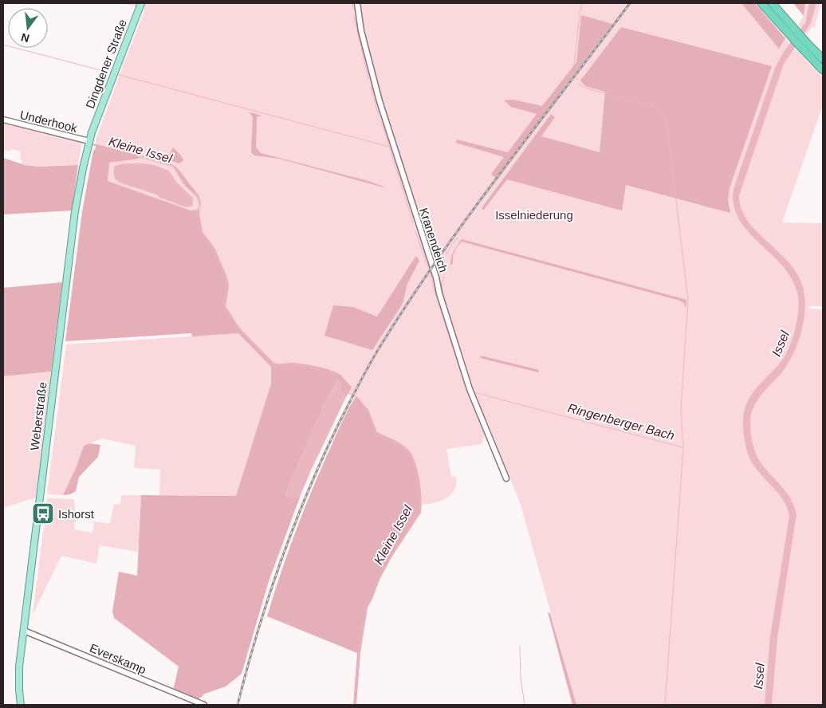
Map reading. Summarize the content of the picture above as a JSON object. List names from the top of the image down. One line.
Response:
{"streets":{"main road":["Dingdener Straße","Weberstraße"],"street":["Underhook","Kranendeich","Everskamp"]},"crossings":[["Dingdener Straße","Weberstraße"],["Underhook","Weberstraße"],["Weberstraße","Everskamp"]],"water":["Kleine Issel","Issel","Ringenberger Bach"],"parks":["Isselniederung"],"places":{"bus stop":["Ishorst"]},"north":"bottom"}
